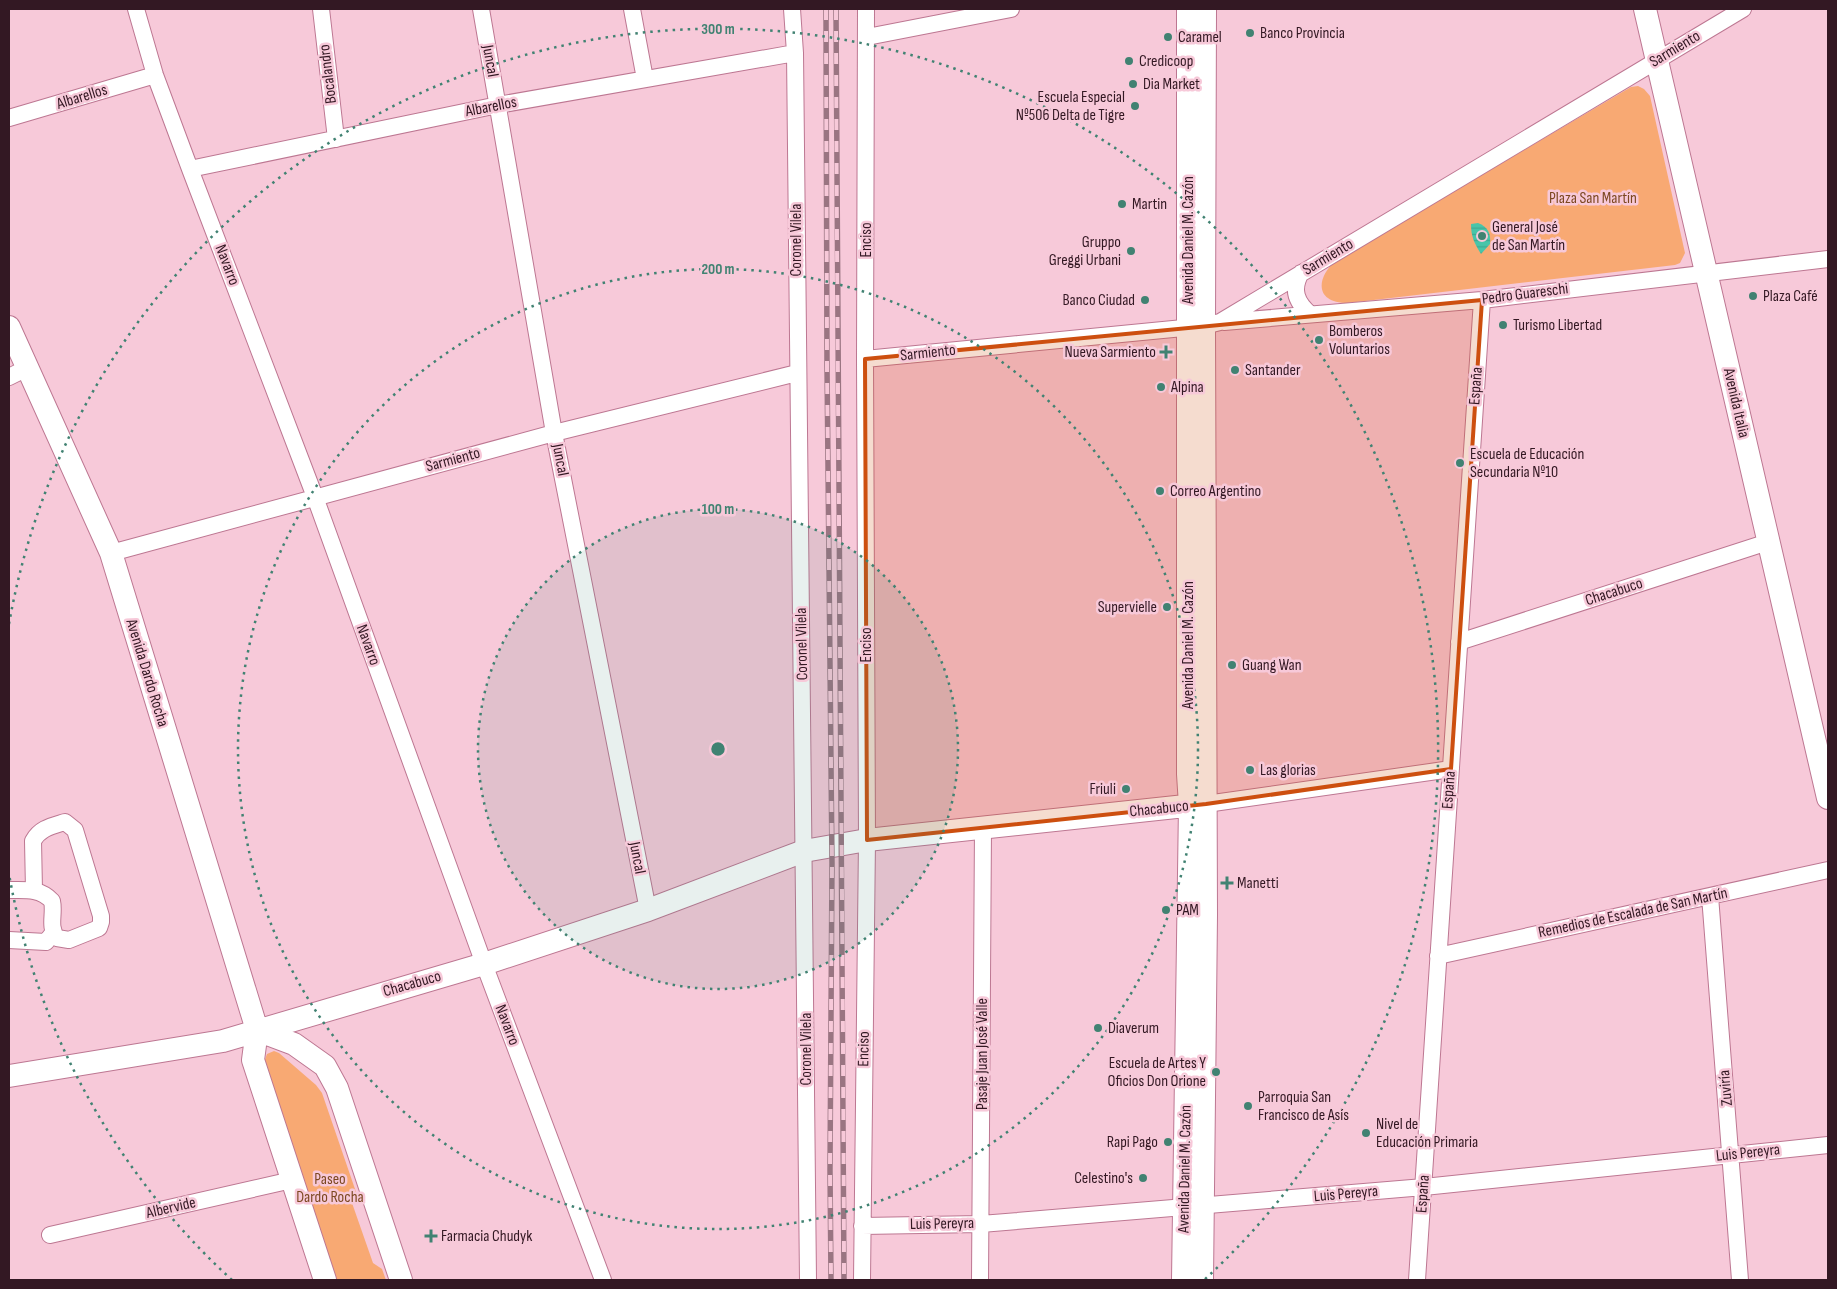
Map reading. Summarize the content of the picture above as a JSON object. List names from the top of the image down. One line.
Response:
{"streets":{"main road":["Avenida Daniel M. Cazón","Avenida Italia","Chacabuco","Avenida Dardo Rocha"],"street":["Sarmiento","Juncal","Bocalandro","Albarellos","Coronel Vilela","Enciso","Navarro","Pedro Guareschi","España","Remedios de Escalada de San Martín","Pasaje Juan José Valle","Zuviría","Luis Pereyra","Albervide"]},"crossings":[["Sarmiento","Juncal"],["Sarmiento","Coronel Vilela"],["Sarmiento","Enciso"],["Sarmiento","Avenida Daniel M. Cazón"],["Sarmiento","Navarro"],["Sarmiento","Pedro Guareschi"],["Sarmiento","Avenida Italia"],["Sarmiento","Avenida Dardo Rocha"],["Juncal","Albarellos"],["Juncal","Chacabuco"],["Bocalandro","Albarellos"],["Albarellos","Coronel Vilela"],["Albarellos","Navarro"],["Coronel Vilela","Chacabuco"],["Enciso","Chacabuco"],["Enciso","Luis Pereyra"],["Avenida Daniel M. Cazón","Pedro Guareschi"],["Avenida Daniel M. Cazón","Chacabuco"],["Avenida Daniel M. Cazón","Luis Pereyra"],["Navarro","Chacabuco"],["Pedro Guareschi","España"],["Pedro Guareschi","Avenida Italia"],["España","Chacabuco"],["España","Remedios de Escalada de San Martín"],["España","Luis Pereyra"],["Avenida Italia","Chacabuco"],["Chacabuco","Avenida Dardo Rocha"],["Chacabuco","Pasaje Juan José Valle"],["Avenida Dardo Rocha","Albervide"],["Remedios de Escalada de San Martín","Zuviría"],["Pasaje Juan José Valle","Luis Pereyra"],["Zuviría","Luis Pereyra"]],"parks":["Plaza San Martín","Paseo Dardo Rocha"],"places":{"other":["Banco Provincia","Caramel","Credicoop","Dia Market","Escuela Especial Nº506 Delta de Tigre","Martin","General José de San Martín","Gruppo Greggi Urbani","Plaza Café","Banco Ciudad","Turismo Libertad","Bomberos Voluntarios","Santander","Alpina","Escuela de Educación Secundaria Nº10","Correo Argentino","Supervielle","Guang Wan","Las glorias","Friuli","PAM","Diaverum","Escuela de Artes Y Oficios Don Orione","Parroquia San Francisco de Asís","Nivel de Educación Primaria","Rapi Pago","Celestino's"],"health":["Nueva Sarmiento","Manetti","Farmacia Chudyk"]},"rings":["300 m","200 m","100 m"]}
